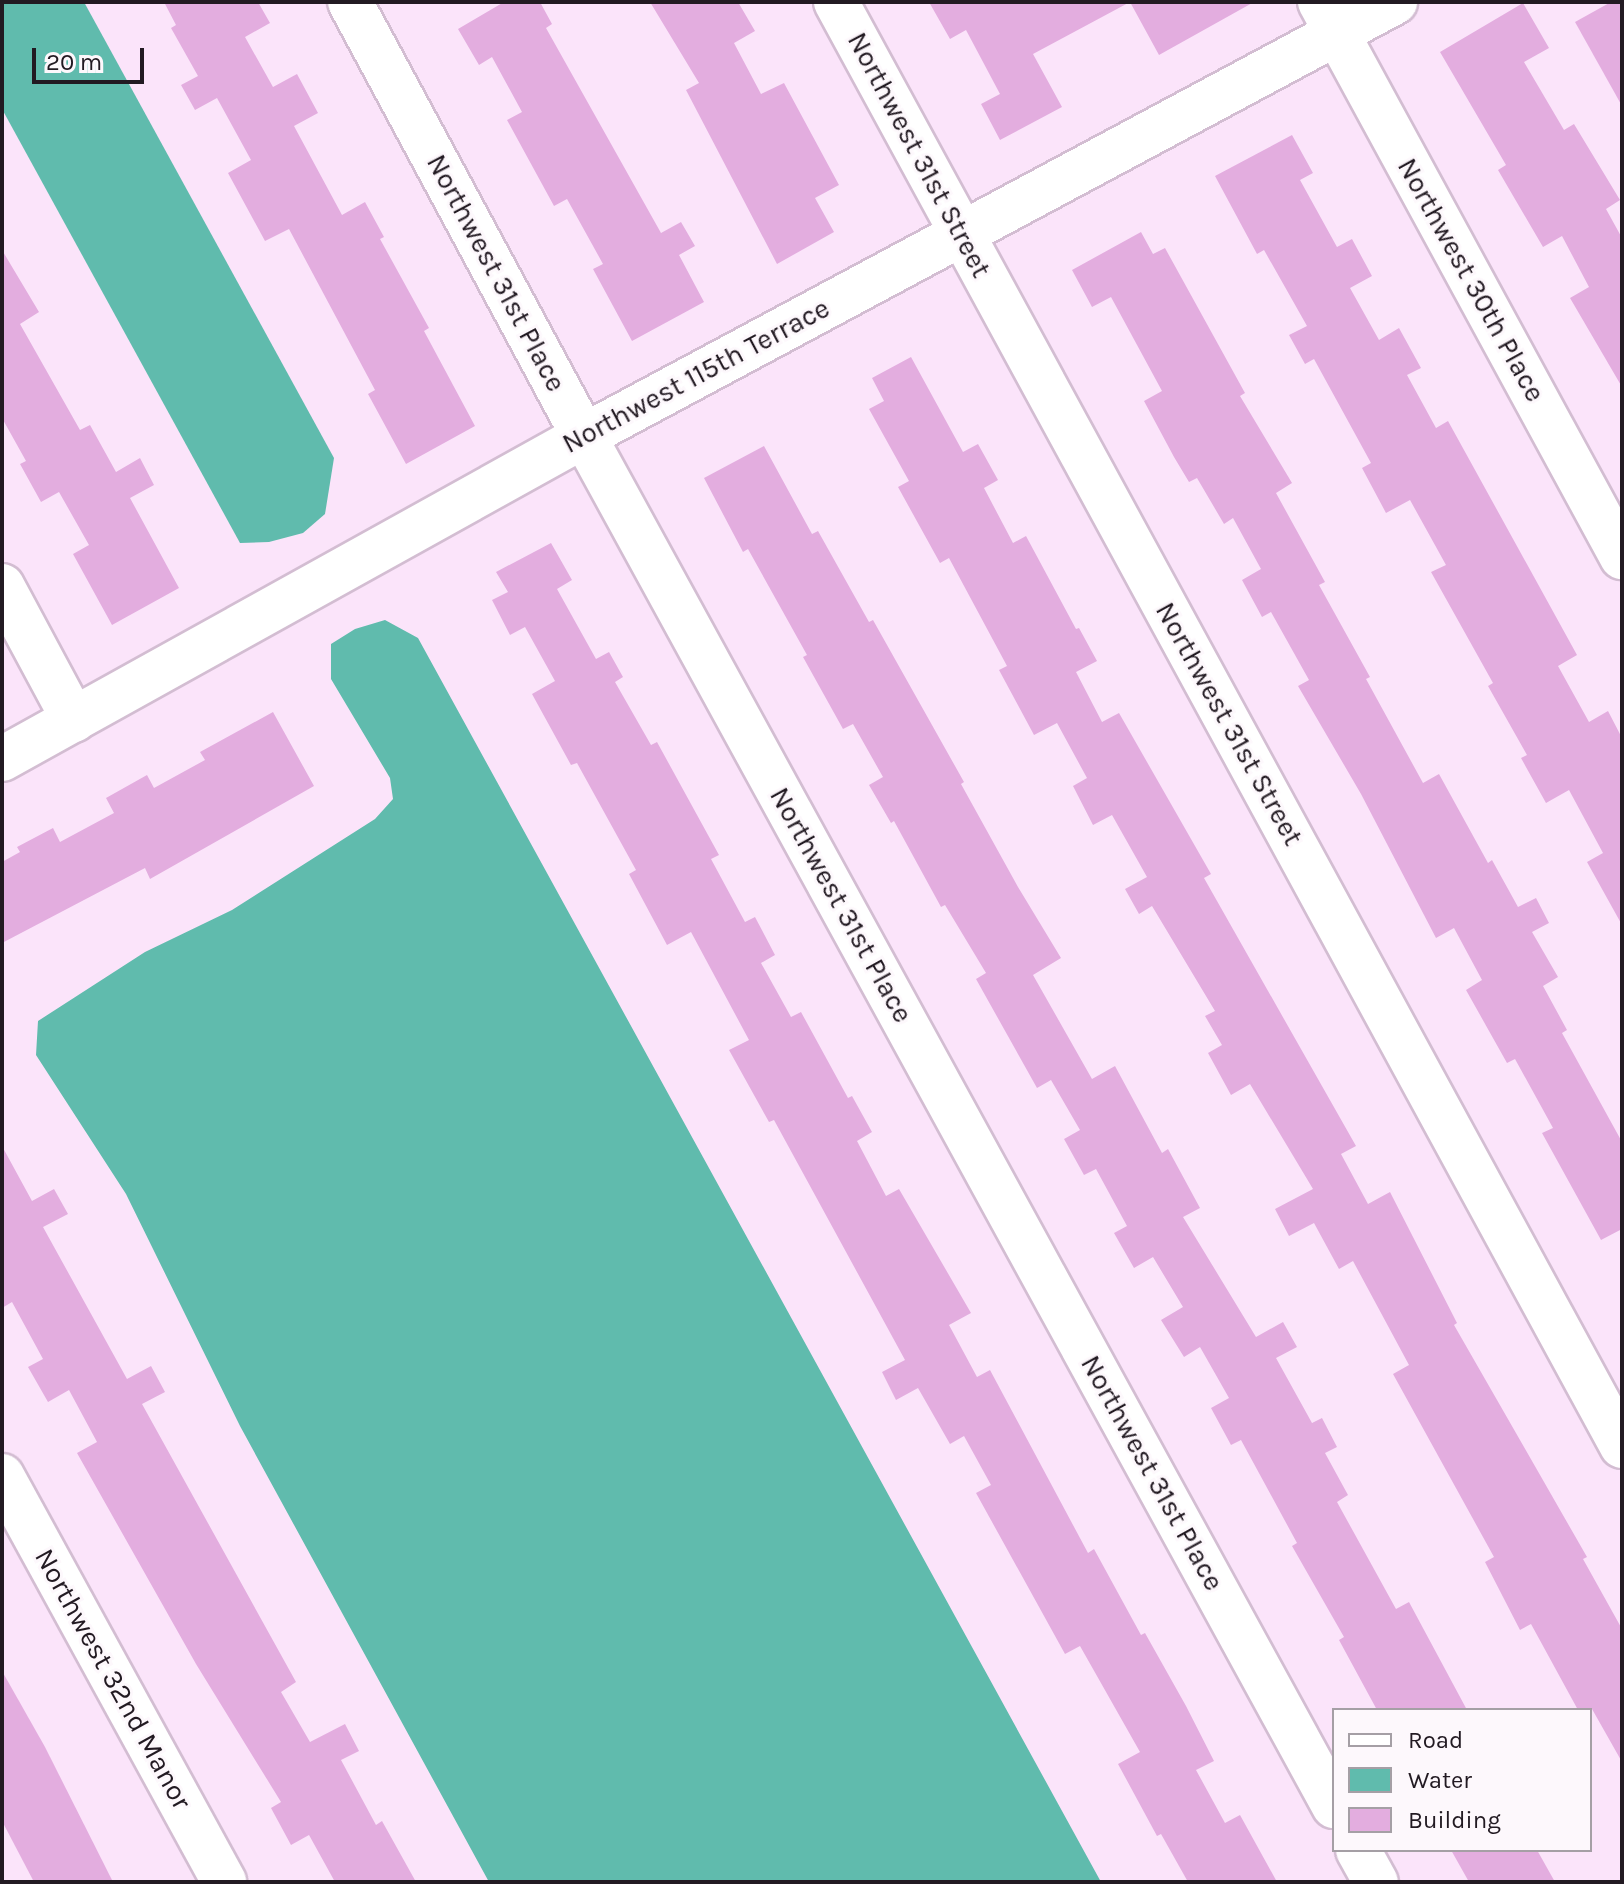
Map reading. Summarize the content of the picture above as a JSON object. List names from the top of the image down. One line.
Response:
{"streets":{"street":["Northwest 31st Street","Northwest 31st Place","Northwest 30th Place","Northwest 115th Terrace","Northwest 32nd Manor"]},"crossings":[["Northwest 31st Street","Northwest 115th Terrace"],["Northwest 31st Place","Northwest 115th Terrace"],["Northwest 30th Place","Northwest 115th Terrace"]],"legend":["Road","Water","Building"],"scale_bar":"20 m"}
